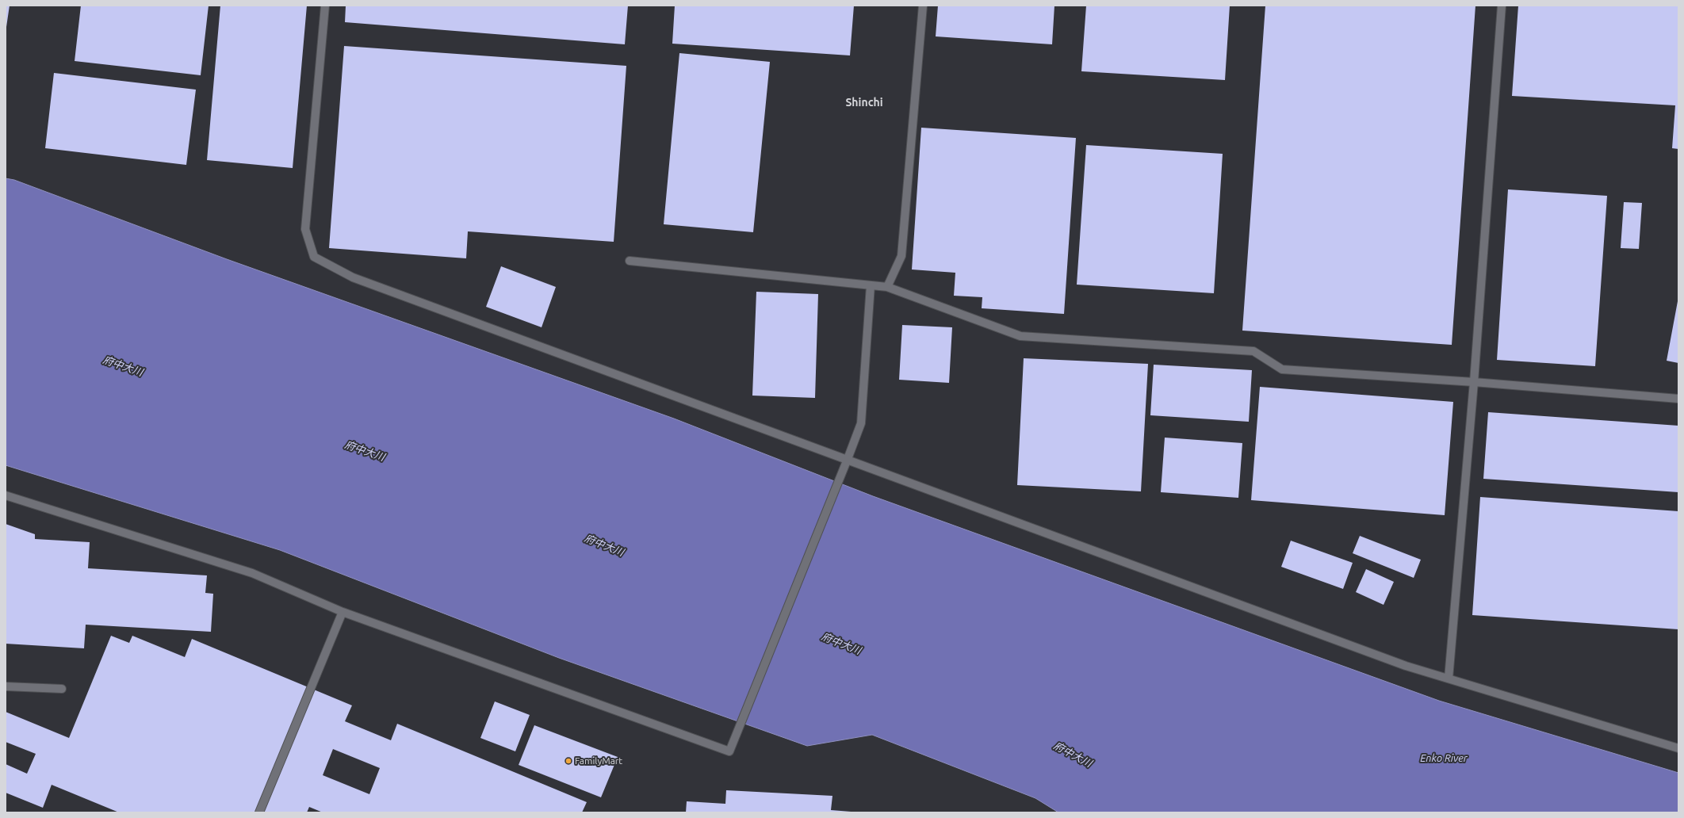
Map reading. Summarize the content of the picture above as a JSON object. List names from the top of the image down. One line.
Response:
{"districts":["Shinchi"],"water":["府中大川","Enko River"],"places":["FamilyMart"]}
